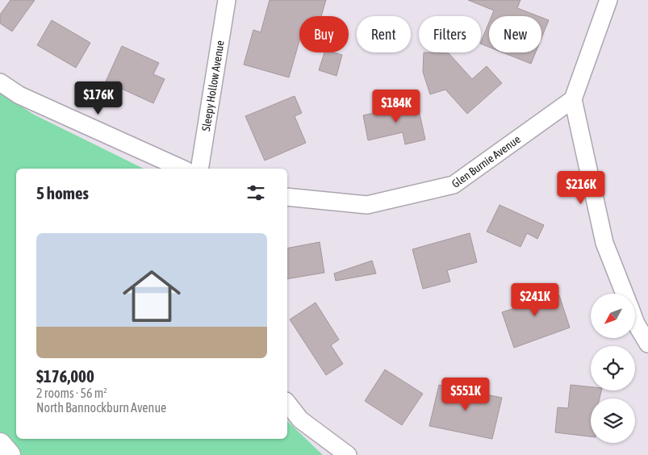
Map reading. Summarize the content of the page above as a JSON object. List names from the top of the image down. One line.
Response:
{"streets":{"street":["Sleepy Hollow Avenue","Glen Burnie Avenue"]},"north":"bottom left","page":{"chip":["Buy","Rent","Filters","New"],"price":["$176K","$184K","$216K","$241K","$551K"],"heading":"5 homes","list":[{"name":"$176,000","note":"2 rooms · 56 m² · North Bannockburn Avenue"}]}}
